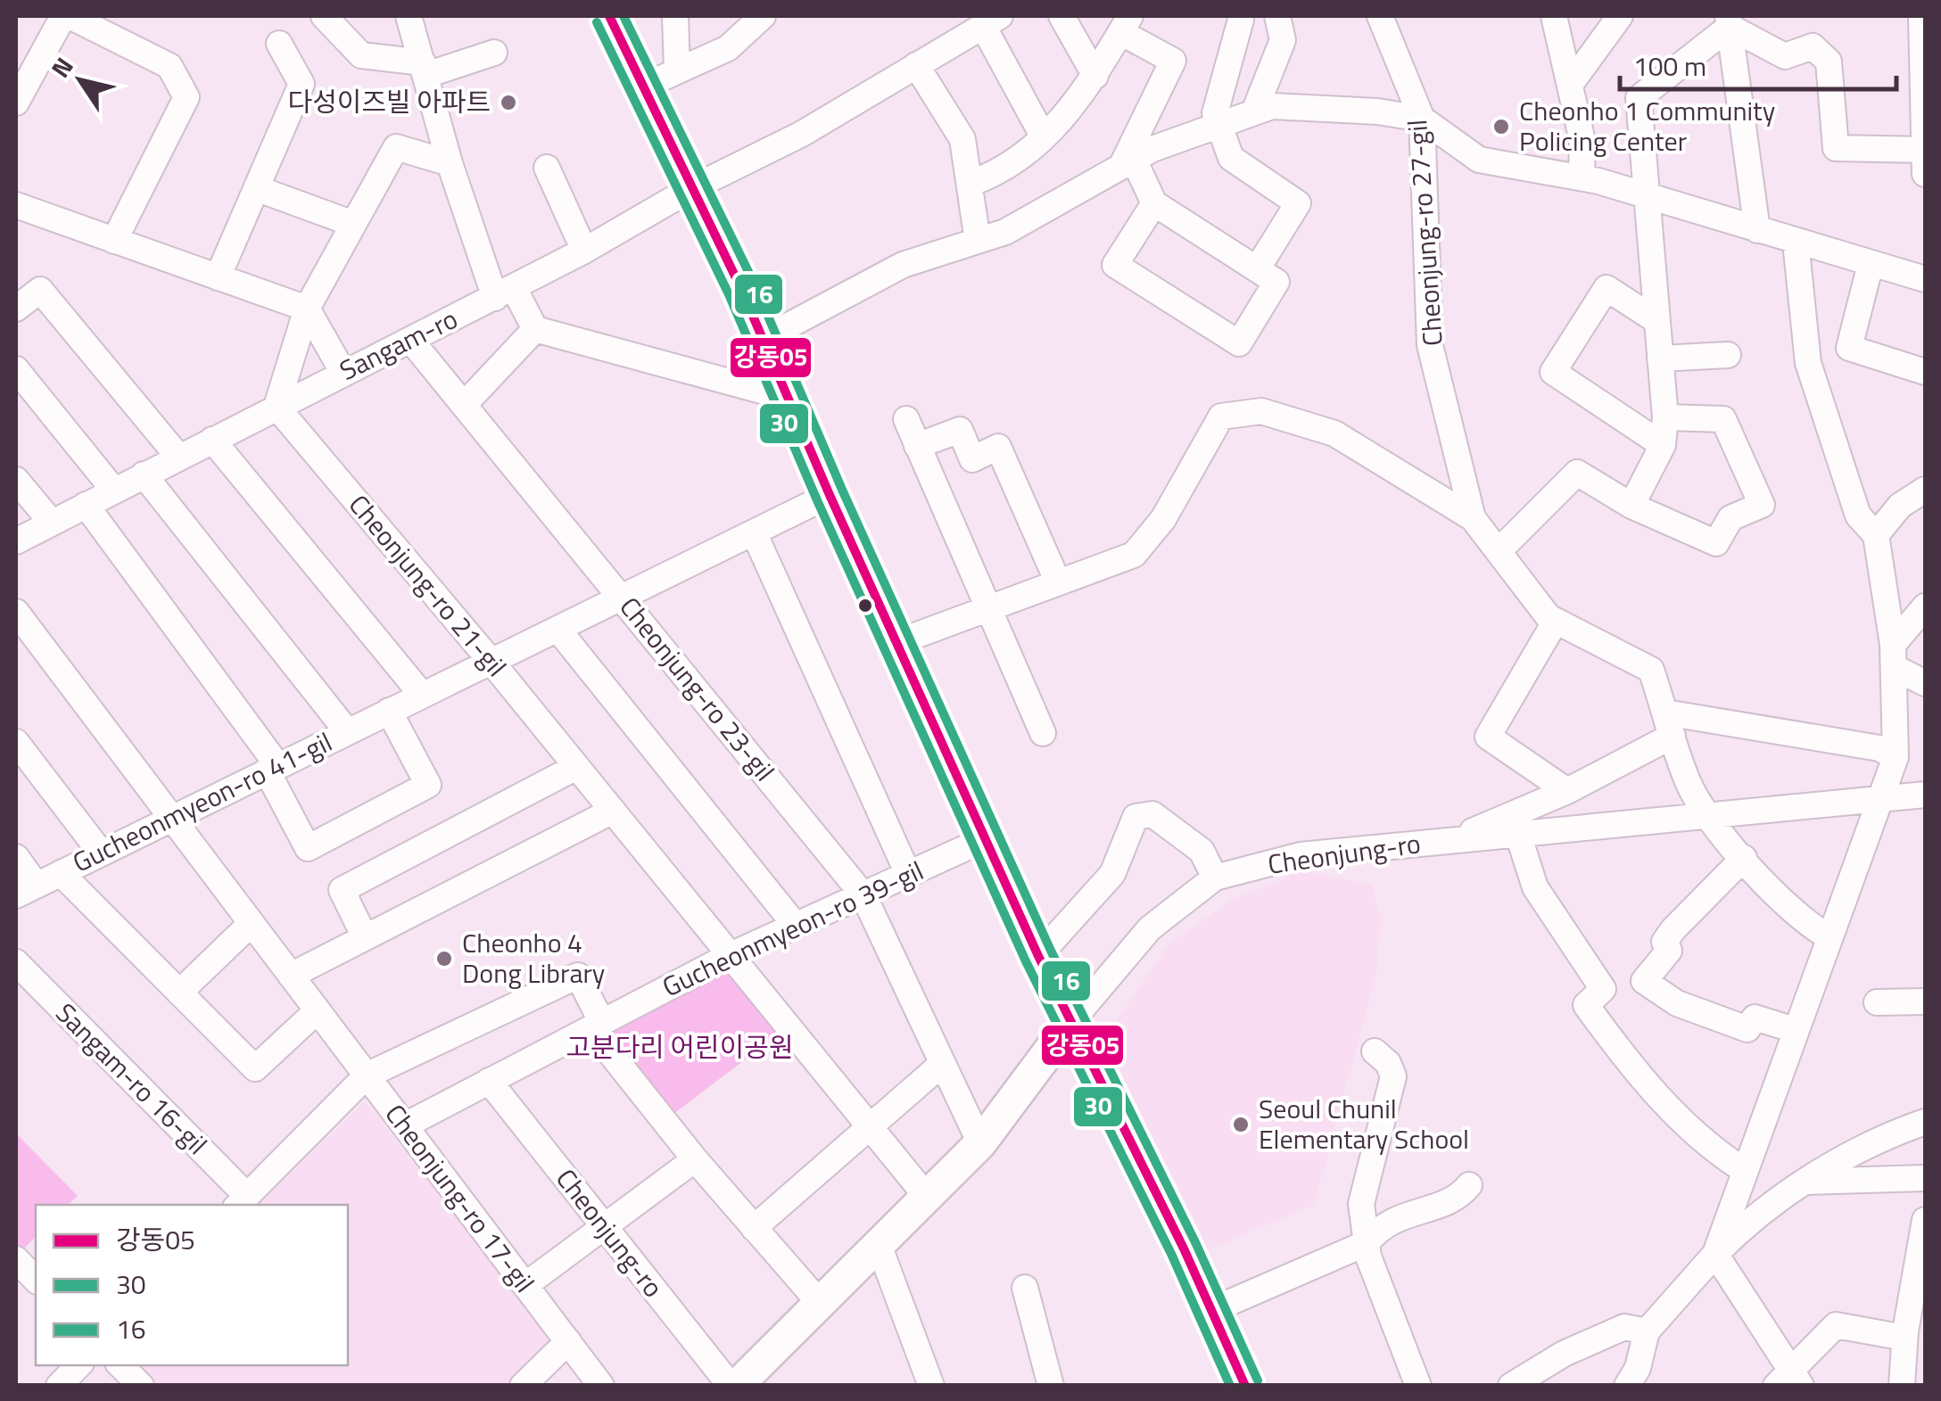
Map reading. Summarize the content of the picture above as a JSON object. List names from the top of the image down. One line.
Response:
{"streets":{"main road":["Cheonjung-ro"],"street":["Cheonjung-ro 27-gil","Sangam-ro","Cheonjung-ro 21-gil","Cheonjung-ro 23-gil","Gucheonmyeon-ro 41-gil","Gucheonmyeon-ro 39-gil","Sangam-ro 16-gil","Cheonjung-ro 17-gil"]},"crossings":[["Cheonjung-ro 27-gil","Cheonjung-ro"],["Sangam-ro","Cheonjung-ro 21-gil"],["Sangam-ro","Cheonjung-ro 23-gil"],["Cheonjung-ro 21-gil","Gucheonmyeon-ro 41-gil"],["Cheonjung-ro 21-gil","Cheonjung-ro"],["Cheonjung-ro 21-gil","Gucheonmyeon-ro 39-gil"],["Cheonjung-ro 23-gil","Gucheonmyeon-ro 41-gil"],["Cheonjung-ro 23-gil","Cheonjung-ro"],["Cheonjung-ro 23-gil","Gucheonmyeon-ro 39-gil"],["Gucheonmyeon-ro 41-gil","Cheonjung-ro 17-gil"],["Cheonjung-ro","Gucheonmyeon-ro 39-gil"],["Gucheonmyeon-ro 39-gil","Cheonjung-ro 17-gil"]],"parks":["고분다리 어린이공원"],"places":["다성이즈빌 아파트","Cheonho 1 Community Policing Center","Cheonho 4 Dong Library","Seoul Chunil Elementary School"],"lines":["transit line 강동05","transit line 16","transit line 30"],"legend":["강동05","30","16"],"scale_bar":"100 m","north":"top left"}
